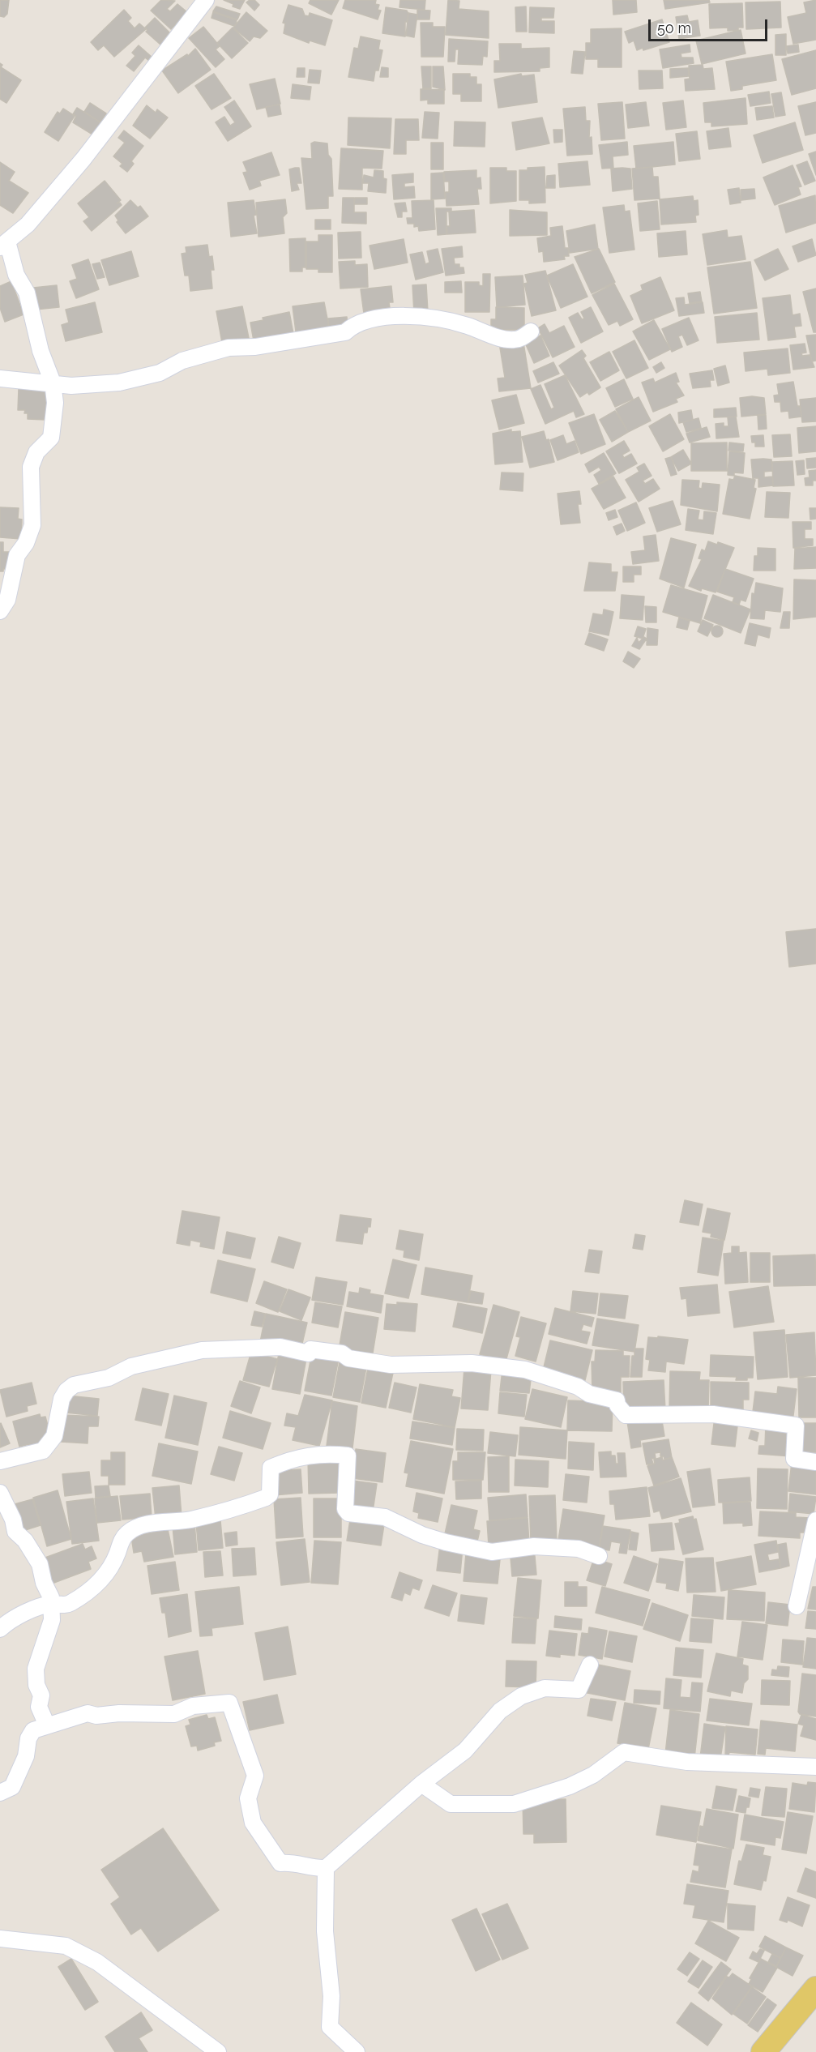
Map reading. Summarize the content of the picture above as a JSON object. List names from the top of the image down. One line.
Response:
{"scale_bar":"50 m"}
